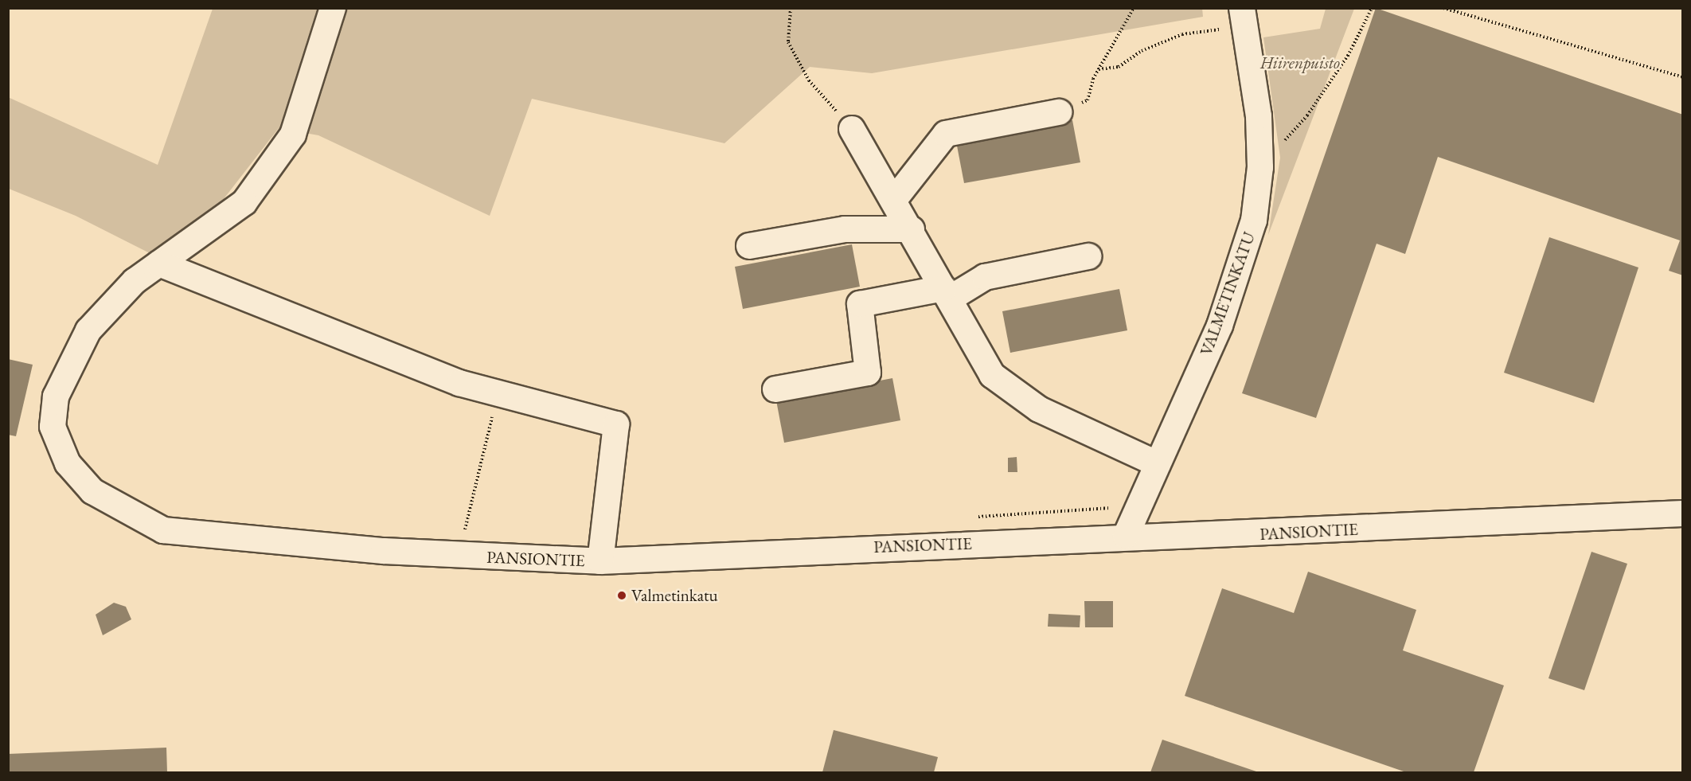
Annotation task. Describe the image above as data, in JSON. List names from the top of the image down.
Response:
{
  "streets": {
    "street": ["VALMETINKATU", "PANSIONTIE"]
  },
  "crossings": [
    ["VALMETINKATU", "PANSIONTIE"]
  ],
  "parks": ["Hiirenpuisto"],
  "places": ["Valmetinkatu"]
}
